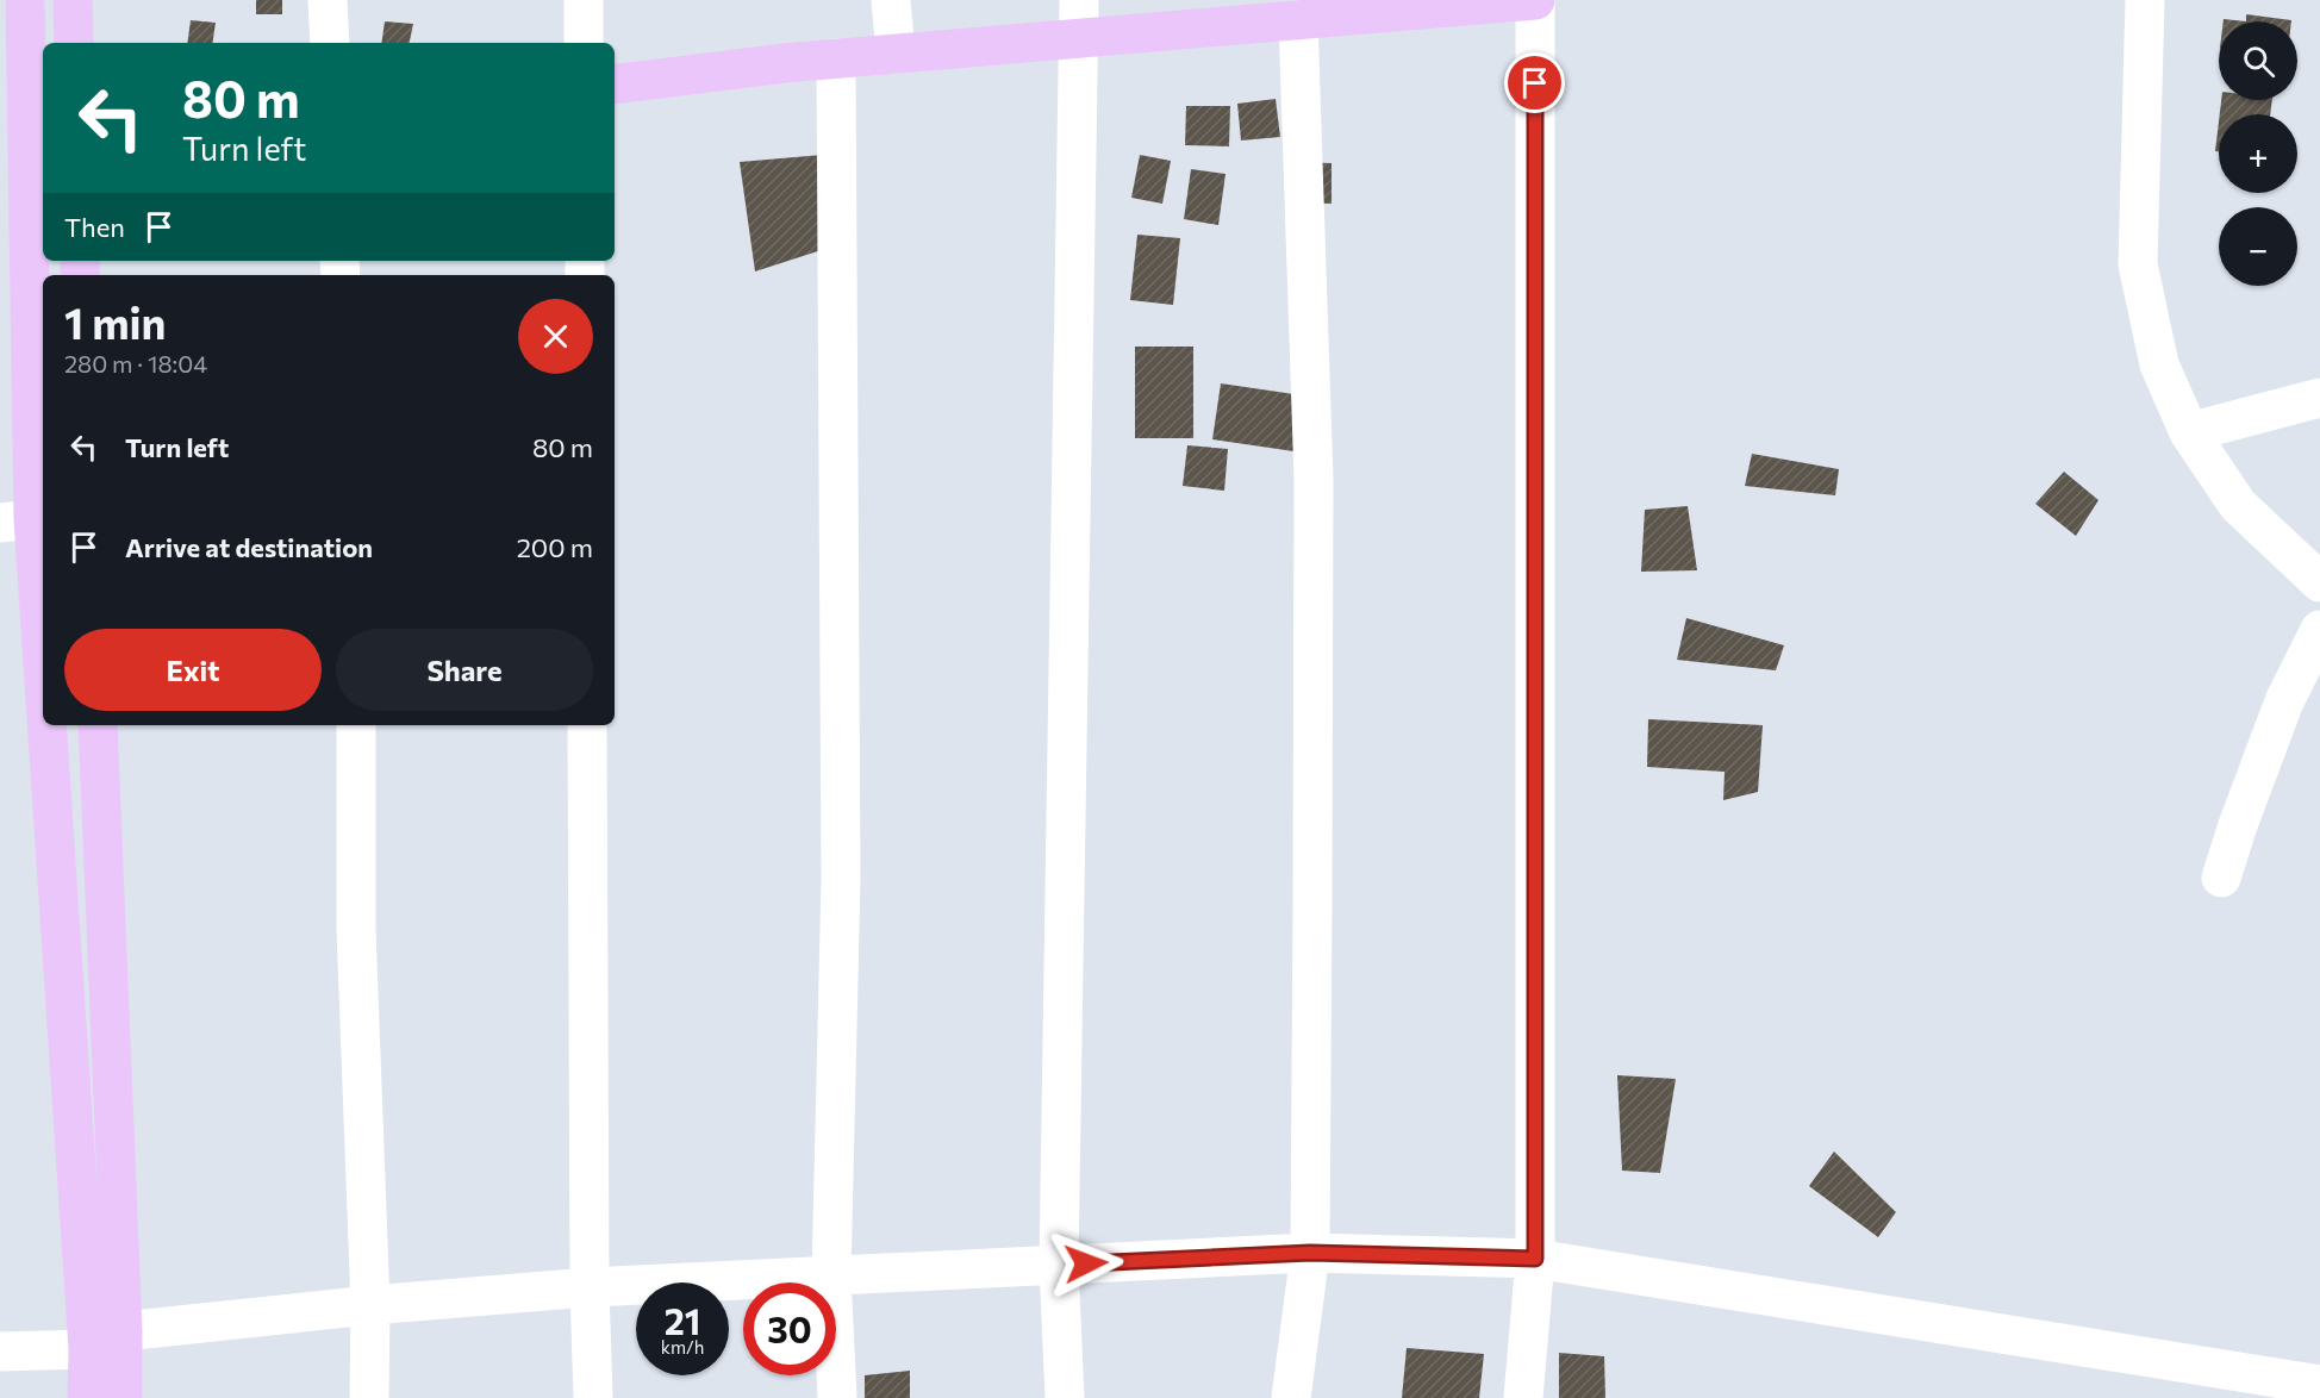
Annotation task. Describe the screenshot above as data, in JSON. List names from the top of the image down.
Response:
{
  "page": {
    "map_buttons": ["+", "−"],
    "turn": ["80 m", "Turn left"],
    "then": "Then",
    "heading": ["1 min", "280 m · 18:04"],
    "list": [
      {
        "name": "Turn left",
        "value": "80 m"
      },
      {
        "name": "Arrive at destination",
        "value": "200 m"
      }
    ],
    "buttons": ["Exit", "Share"],
    "speed": "21 km/h",
    "limit": "30"
  }
}
